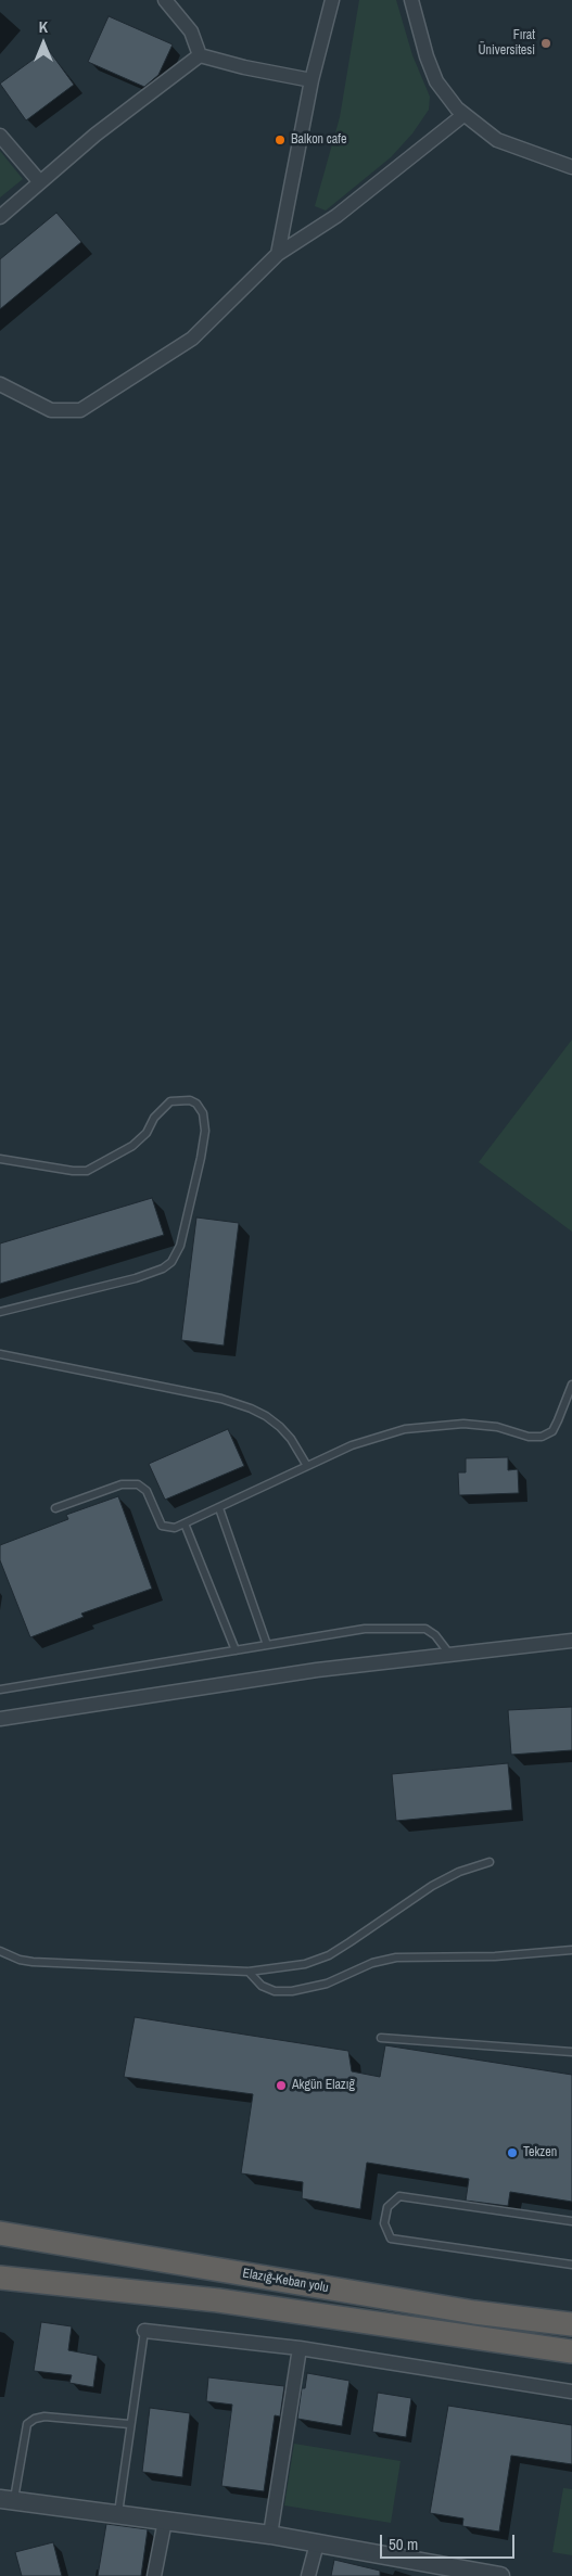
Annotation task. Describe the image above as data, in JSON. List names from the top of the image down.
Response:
{
  "streets": {
    "highway": ["Elazığ-Keban yolu"]
  },
  "places": [
    "Fırat Üniversitesi",
    "Balkon cafe",
    "Akgün Elazığ",
    "Tekzen"
  ],
  "scale_bar": "50 m",
  "north": "top"
}
